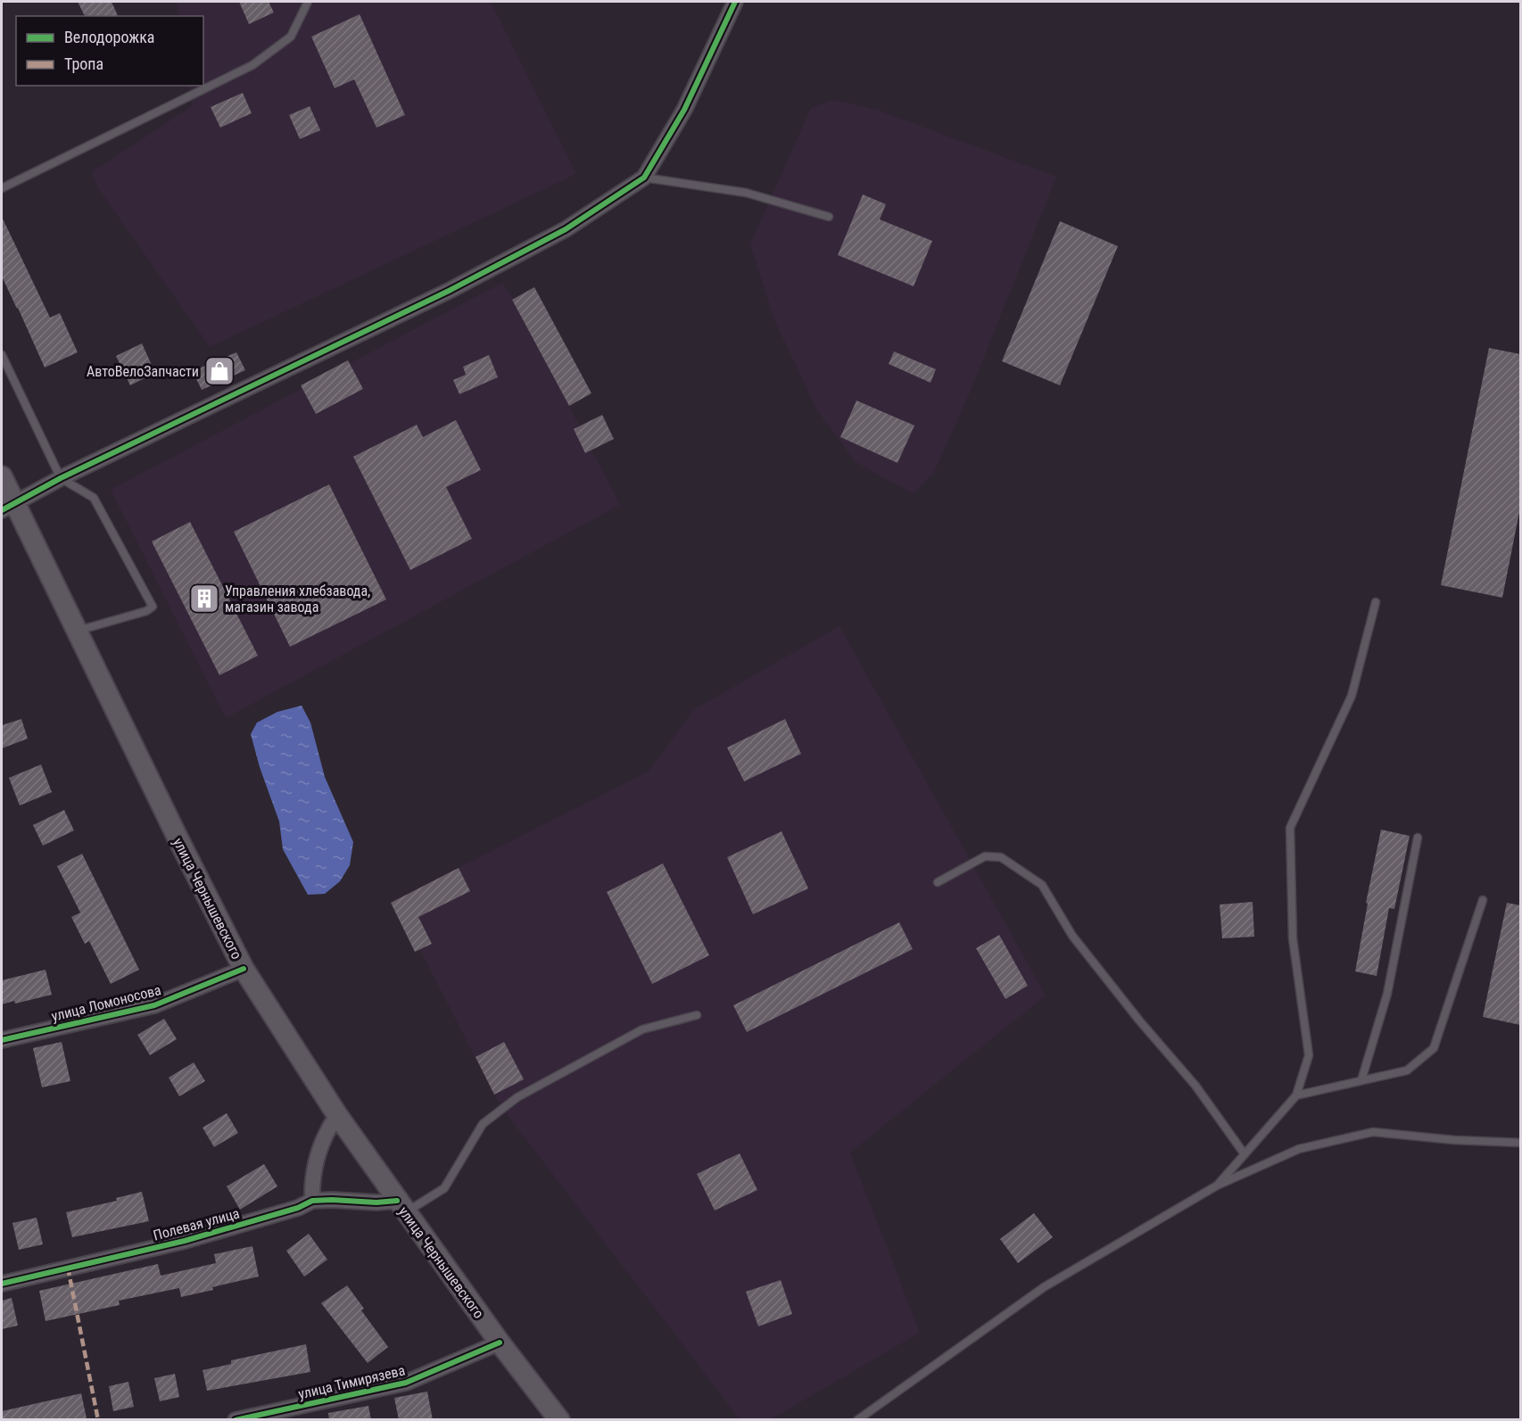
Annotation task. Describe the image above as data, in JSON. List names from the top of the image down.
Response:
{
  "streets": {
    "main road": ["улица Чернышевского"],
    "street": ["улица Ломоносова", "Полевая улица", "улица Тимирязева"]
  },
  "crossings": [
    ["улица Чернышевского", "улица Ломоносова"],
    ["улица Чернышевского", "Полевая улица"],
    ["улица Чернышевского", "улица Тимирязева"]
  ],
  "places": {
    "shop": ["АвтоВелоЗапчасти"],
    "building": ["Управления хлебзавода, магазин завода"]
  },
  "legend": ["Велодорожка", "Тропа"]
}
